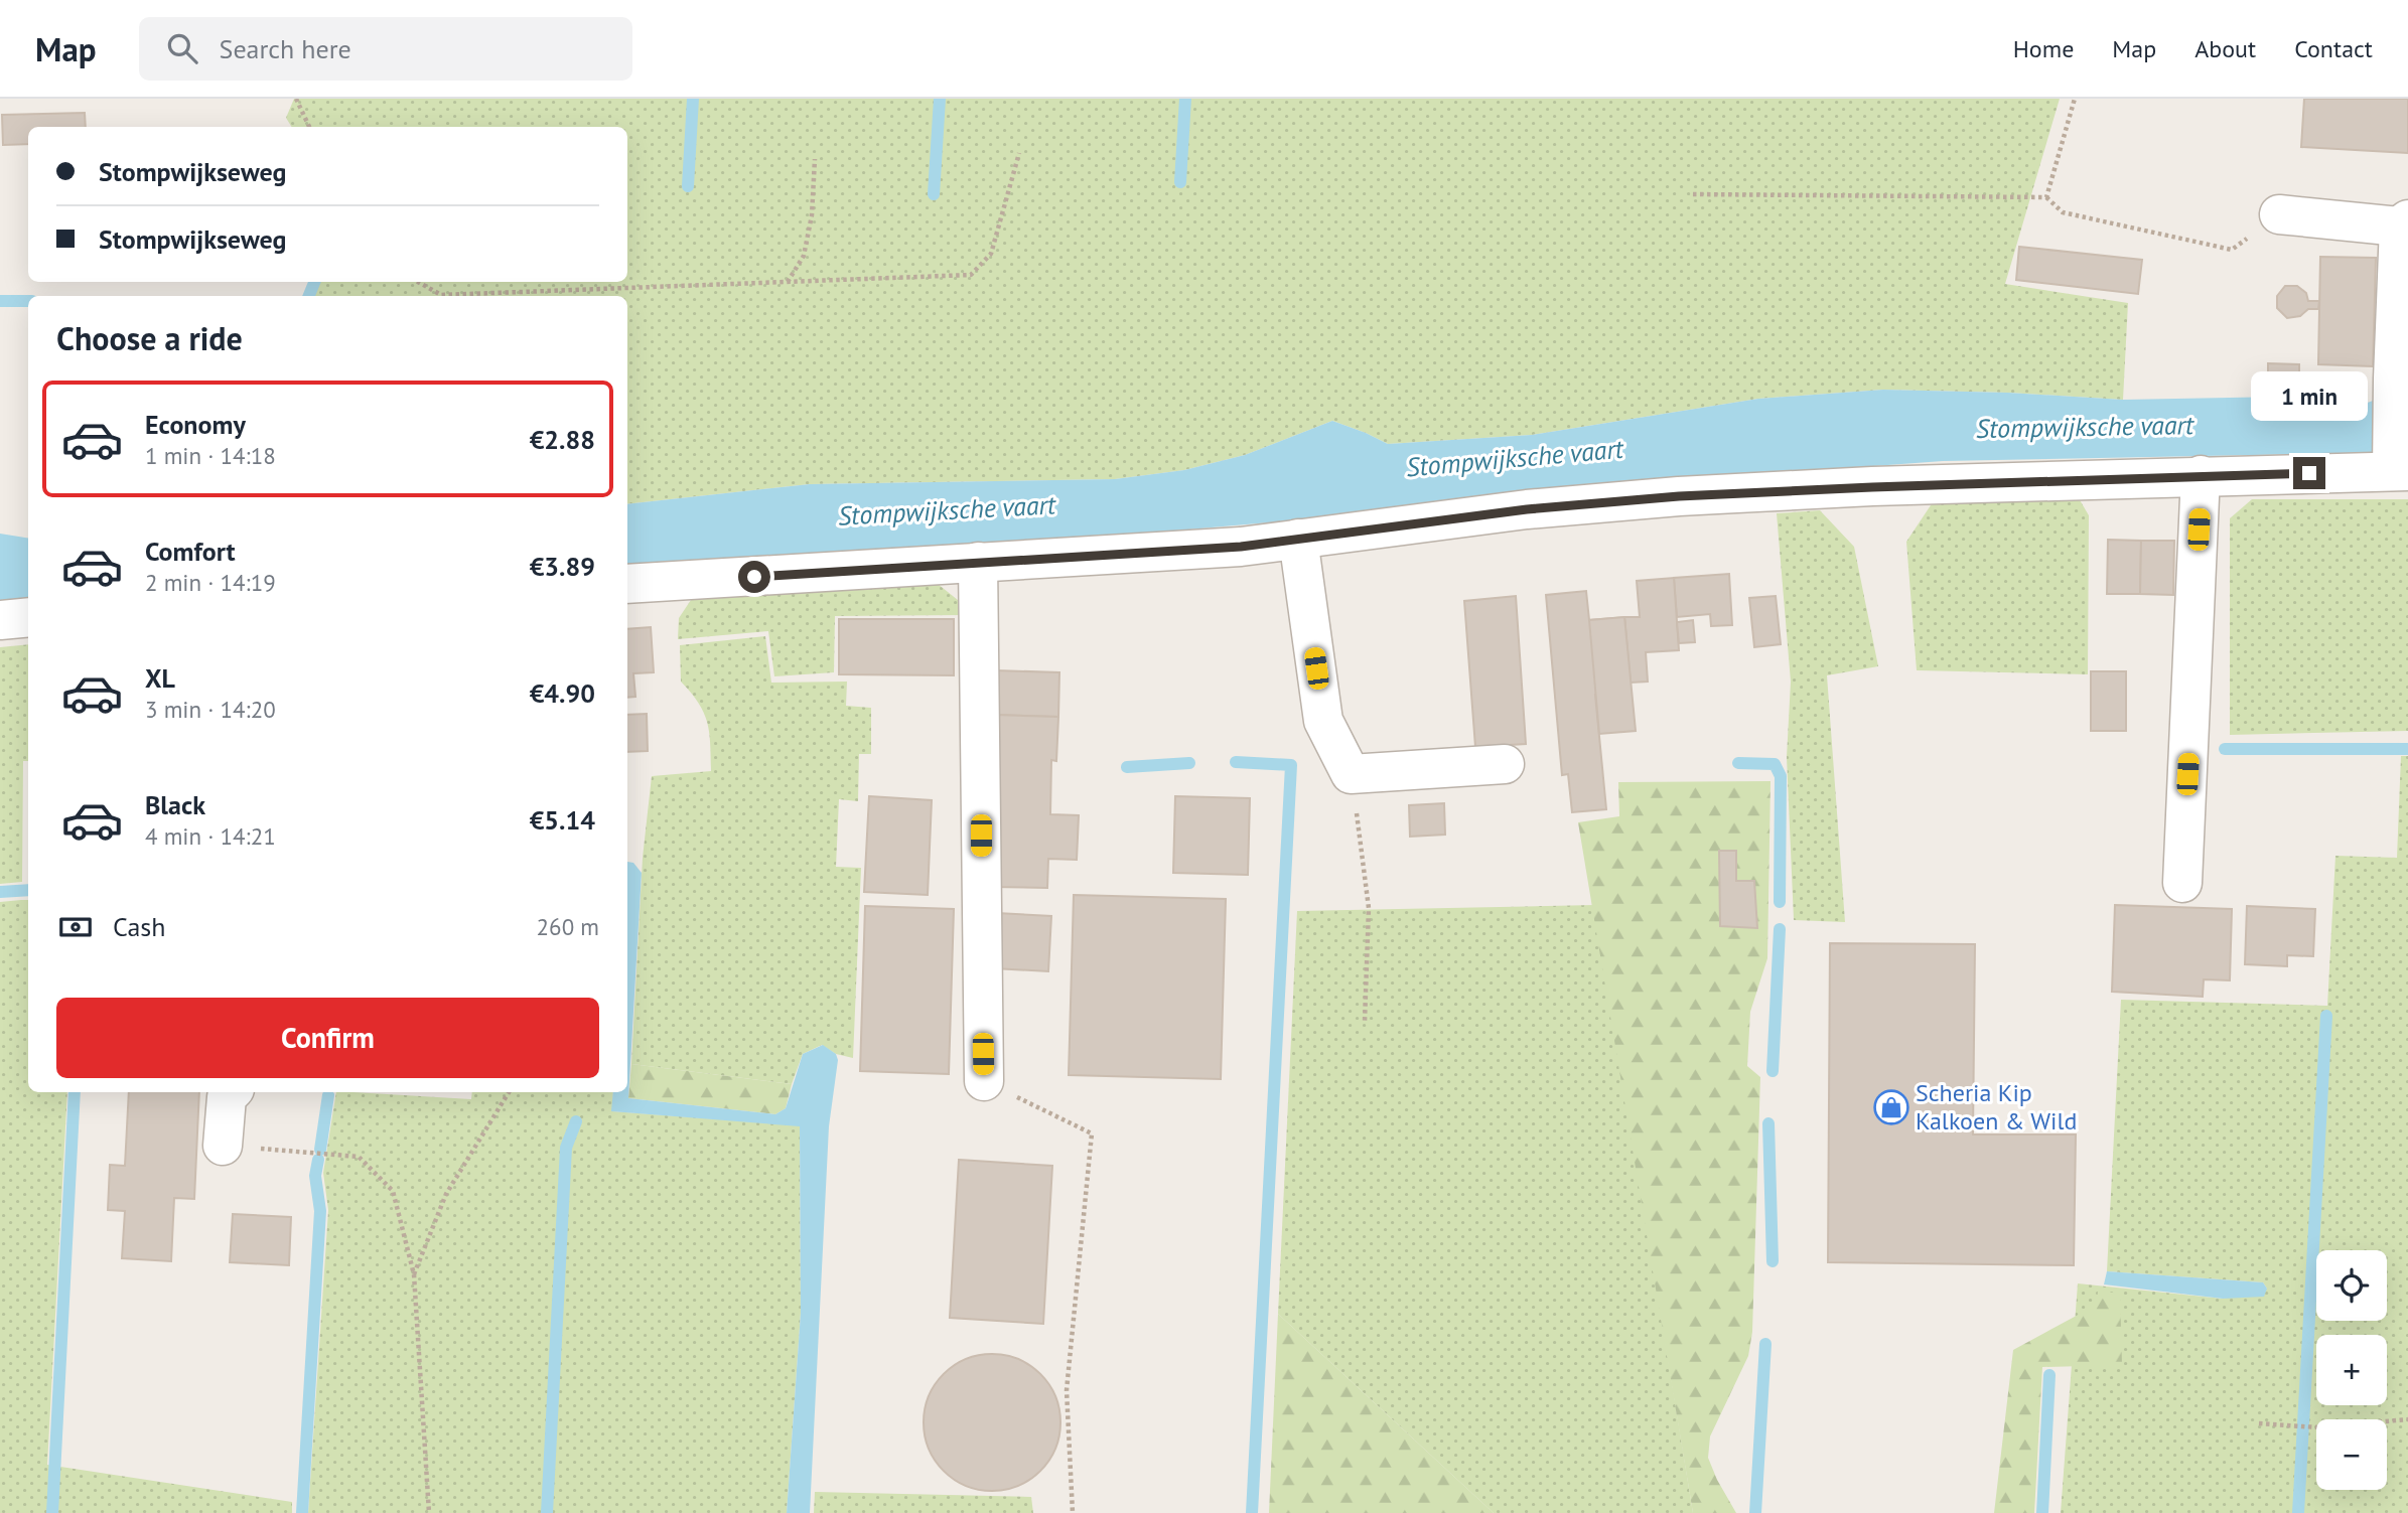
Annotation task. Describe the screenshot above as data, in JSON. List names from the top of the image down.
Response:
{
  "water": ["Stompwijksche vaart"],
  "places": {
    "shop": ["Scheria Kip Kalkoen & Wild"]
  },
  "page": {
    "header": "Map",
    "search": "Search here",
    "nav": [
      "Home",
      "Map",
      "About",
      "Contact"
    ],
    "banner": ["Stompwijkseweg", "Stompwijkseweg"],
    "heading": "Choose a ride",
    "bubble": "1 min",
    "list": [
      {
        "name": "Economy",
        "note": "1 min · 14:18",
        "value": "€2.88"
      },
      {
        "name": "Comfort",
        "note": "2 min · 14:19",
        "value": "€3.89"
      },
      {
        "name": "XL",
        "note": "3 min · 14:20",
        "value": "€4.90"
      },
      {
        "name": "Black",
        "note": "4 min · 14:21",
        "value": "€5.14"
      }
    ],
    "pay": ["Cash", "260 m"],
    "buttons": "Confirm",
    "map_buttons": ["+", "−"]
  }
}
